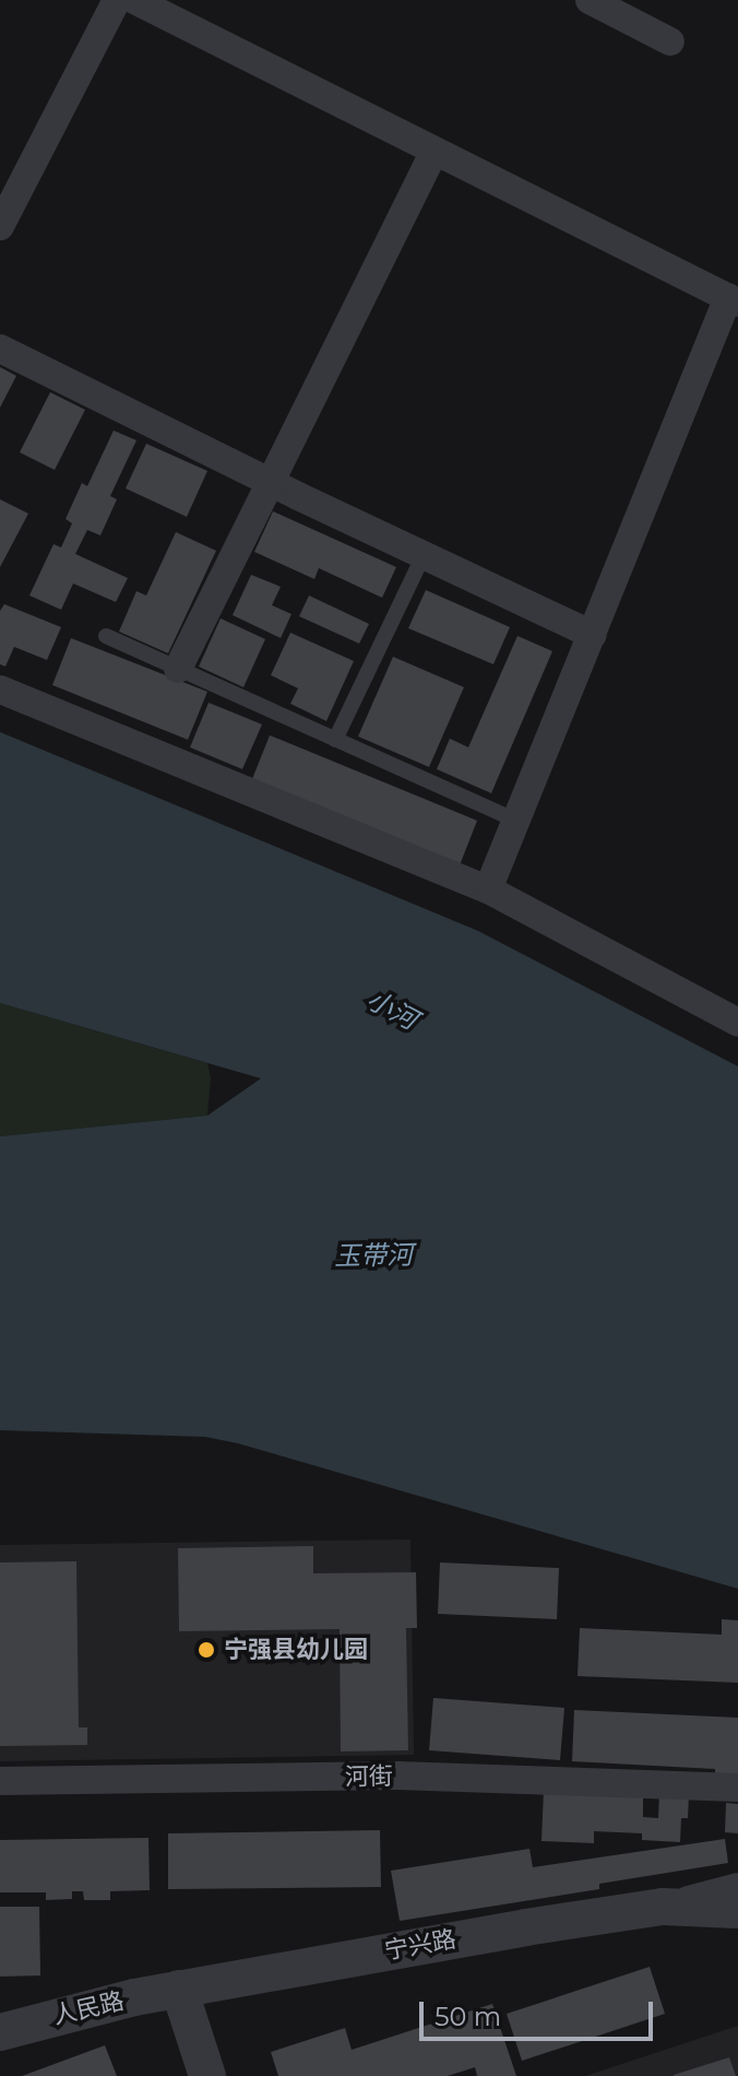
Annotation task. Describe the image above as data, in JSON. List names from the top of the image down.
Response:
{
  "streets": {
    "street": ["河街", "宁兴路", "人民路"]
  },
  "crossings": [
    ["宁兴路", "人民路"]
  ],
  "water": ["小河", "玉带河"],
  "places": ["宁强县幼儿园"],
  "scale_bar": "50 m"
}
